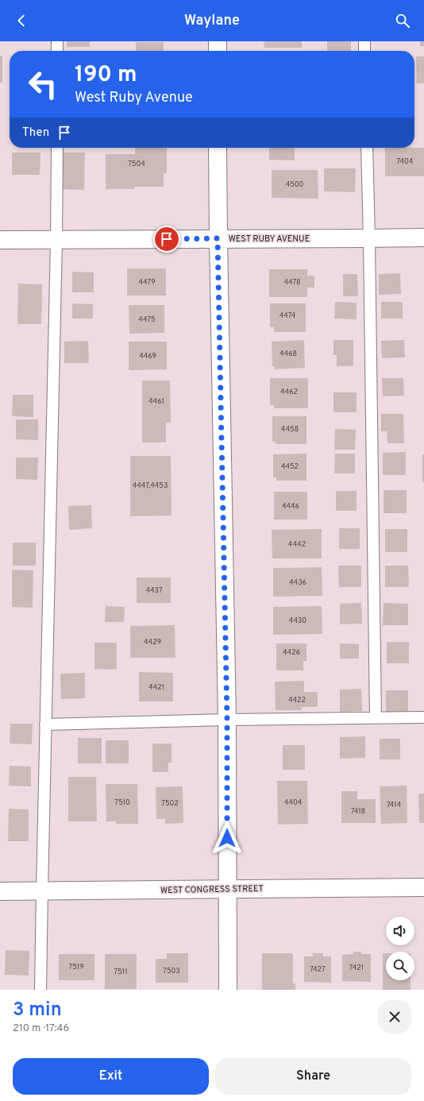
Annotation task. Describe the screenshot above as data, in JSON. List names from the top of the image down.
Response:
{
  "streets": {
    "street": ["WEST RUBY AVENUE", "WEST CONGRESS STREET"]
  },
  "house_numbers": [
    "7404",
    "7504",
    "4500",
    "4479",
    "4478",
    "4474",
    "4475",
    "4468",
    "4469",
    "4462",
    "4461",
    "4458",
    "4452",
    "4447,4453",
    "4446",
    "4442",
    "4436",
    "4437",
    "4430",
    "4429",
    "4426",
    "4421",
    "4422",
    "7510",
    "4404",
    "7502",
    "7414",
    "7418",
    "7519",
    "7421",
    "7427",
    "7503",
    "7511"
  ],
  "page": {
    "header": "Waylane",
    "turn": ["190 m", "West Ruby Avenue"],
    "then": "Then",
    "heading": ["3 min", "210 m · 17:46"],
    "buttons": ["Exit", "Share"]
  }
}
